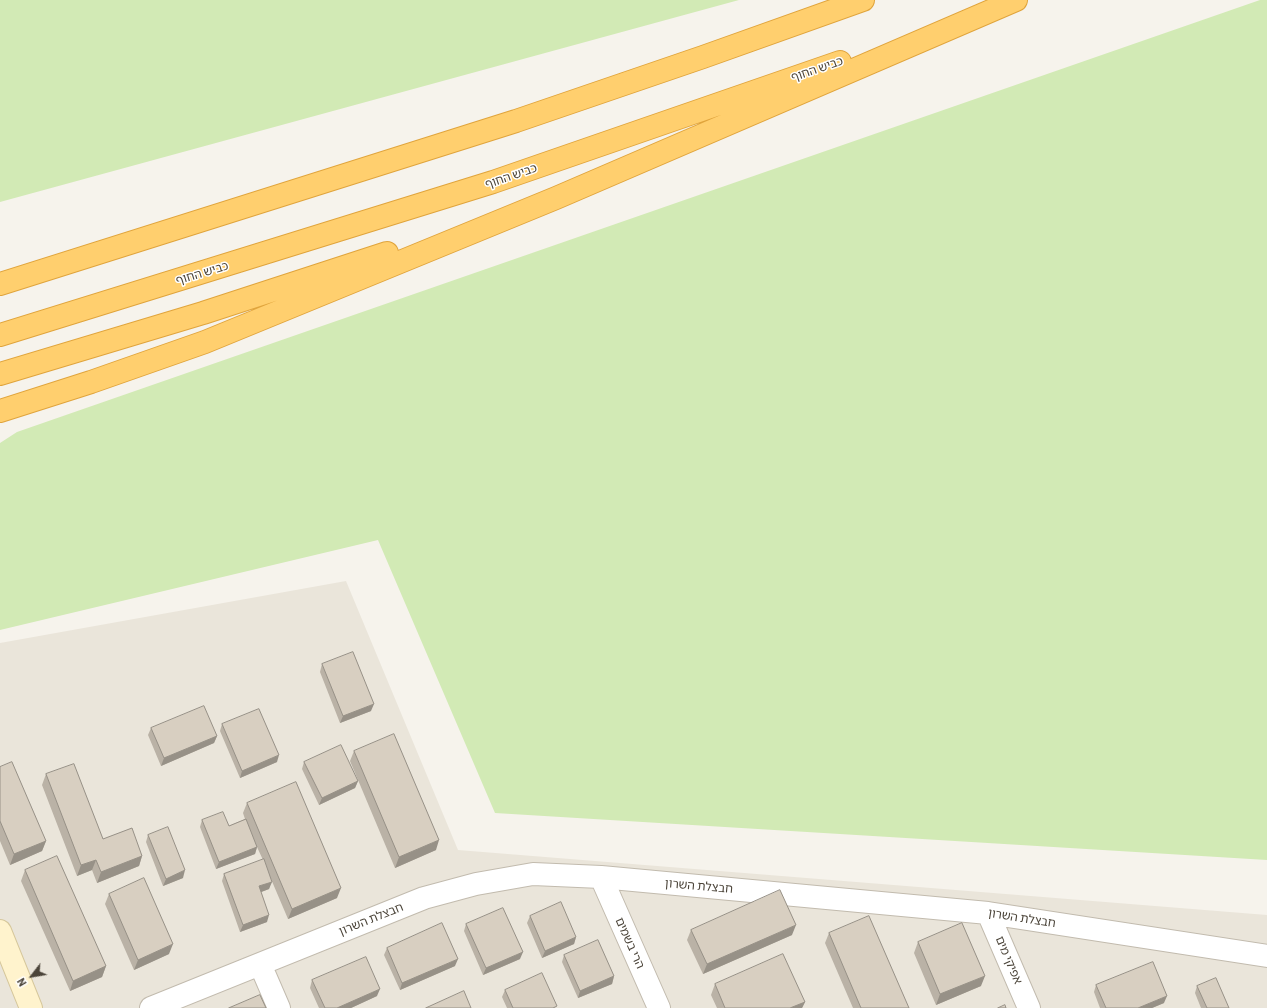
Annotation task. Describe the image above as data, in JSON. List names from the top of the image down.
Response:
{
  "streets": {
    "highway": ["כביש החוף"],
    "street": ["חבצלת השרון", "הרי בשמים", "אפיקי מים"]
  },
  "crossings": [
    ["חבצלת השרון", "הרי בשמים"],
    ["חבצלת השרון", "אפיקי מים"]
  ],
  "north": "bottom left"
}
